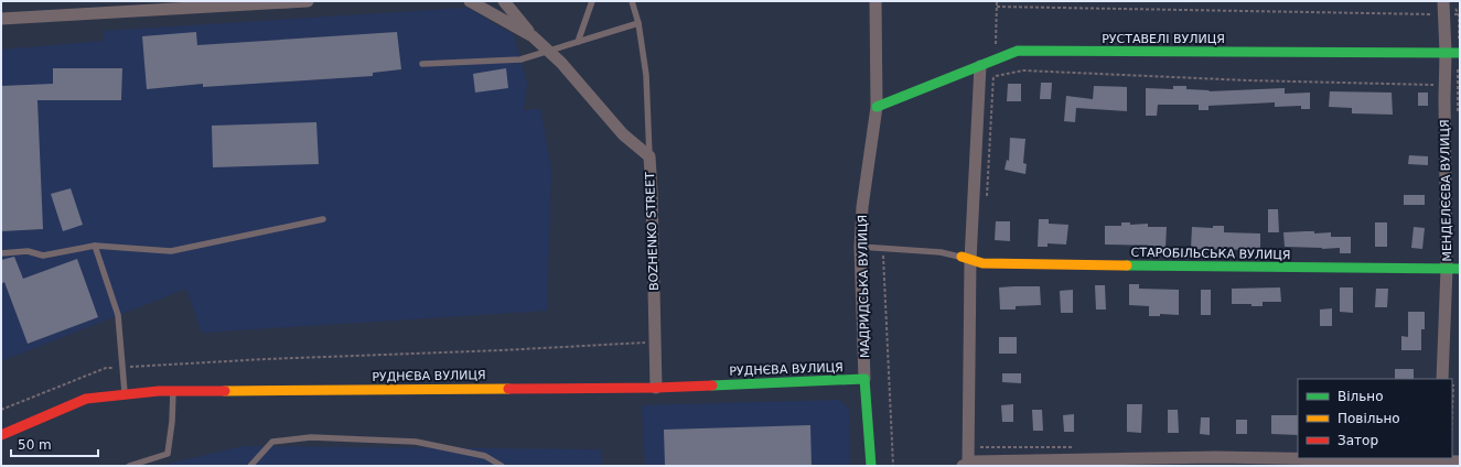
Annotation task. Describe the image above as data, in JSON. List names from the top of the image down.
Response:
{
  "streets": {
    "street": [
      "РУСТАВЕЛІ ВУЛИЦЯ",
      "МЕНДЕЛЄЄВА ВУЛИЦЯ",
      "BOZHENKO STREET",
      "СТАРОБІЛЬСЬКА ВУЛИЦЯ",
      "МАДРИДСЬКА ВУЛИЦЯ",
      "РУДНЄВА ВУЛИЦЯ"
    ]
  },
  "crossings": [
    ["РУСТАВЕЛІ ВУЛИЦЯ", "МЕНДЕЛЄЄВА ВУЛИЦЯ"],
    ["РУСТАВЕЛІ ВУЛИЦЯ", "МАДРИДСЬКА ВУЛИЦЯ"],
    ["МЕНДЕЛЄЄВА ВУЛИЦЯ", "СТАРОБІЛЬСЬКА ВУЛИЦЯ"],
    ["BOZHENKO STREET", "РУДНЄВА ВУЛИЦЯ"],
    ["МАДРИДСЬКА ВУЛИЦЯ", "РУДНЄВА ВУЛИЦЯ"]
  ],
  "legend": ["Вільно", "Повільно", "Затор"],
  "scale_bar": "50 m"
}
